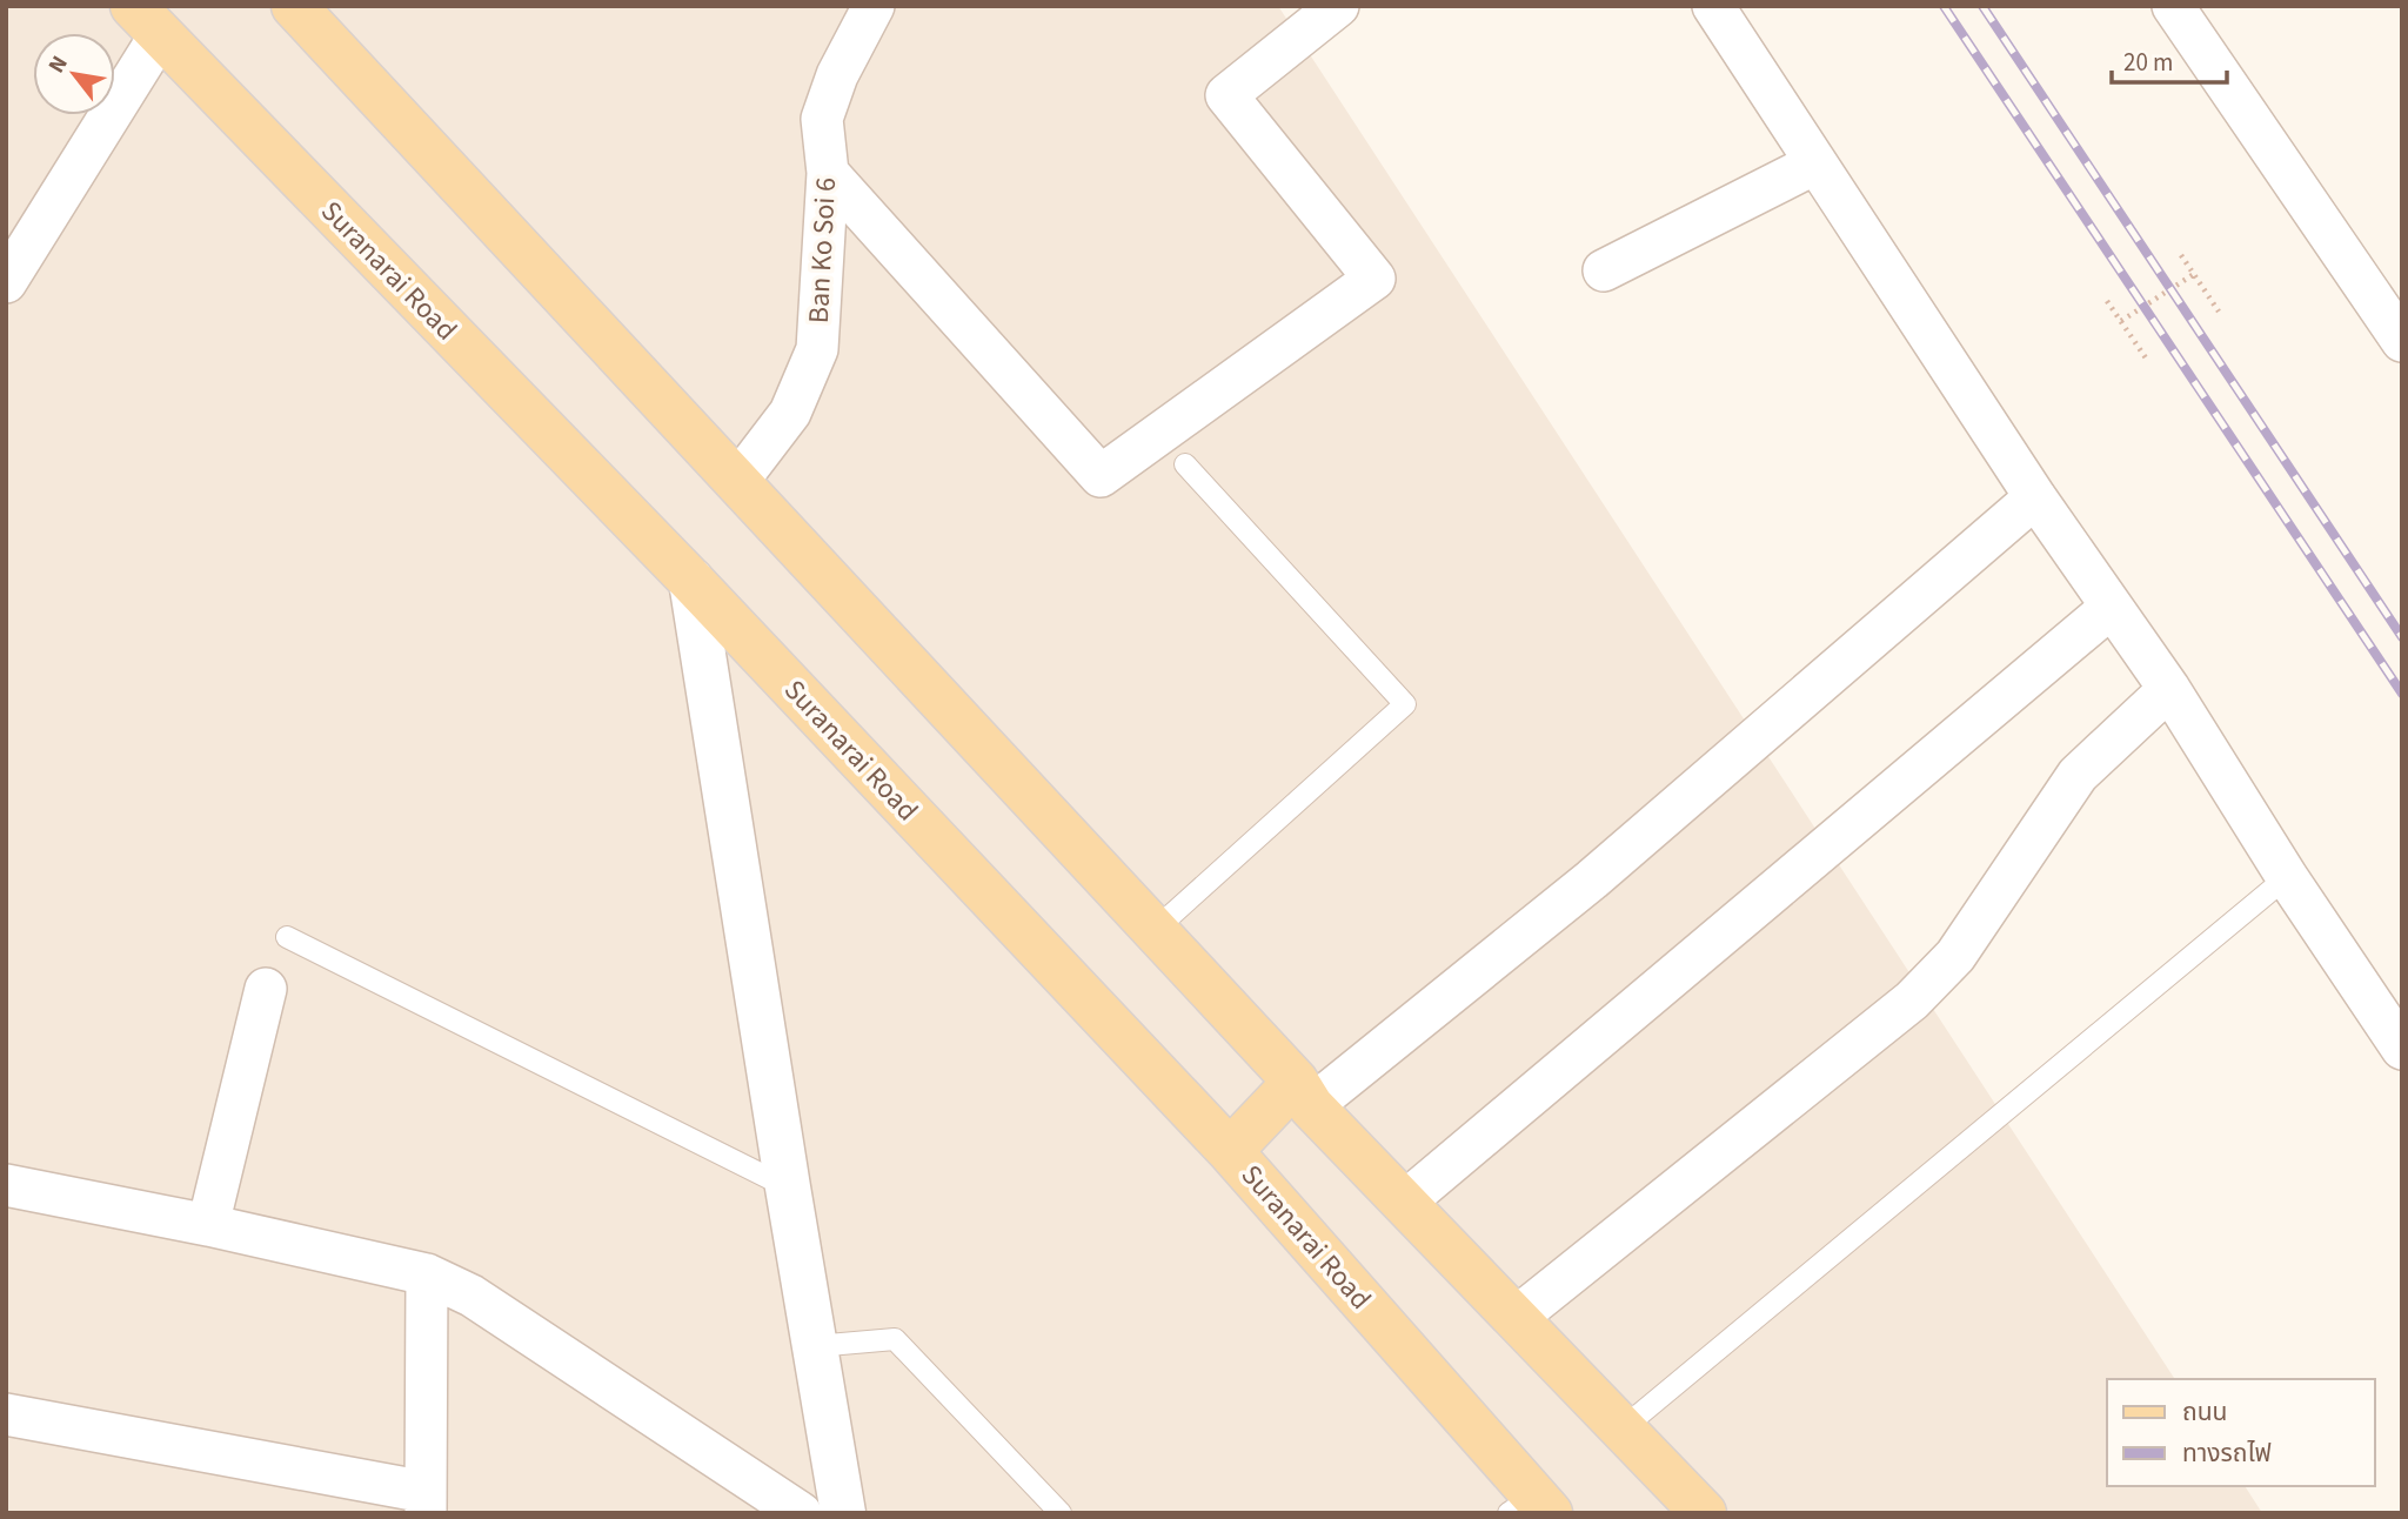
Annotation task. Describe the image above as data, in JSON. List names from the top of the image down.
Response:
{
  "streets": {
    "main road": ["Suranarai Road"],
    "street": ["Ban Ko Soi 6"]
  },
  "legend": ["ถนน", "ทางรถไฟ"],
  "scale_bar": "20 m",
  "north": "top left"
}
